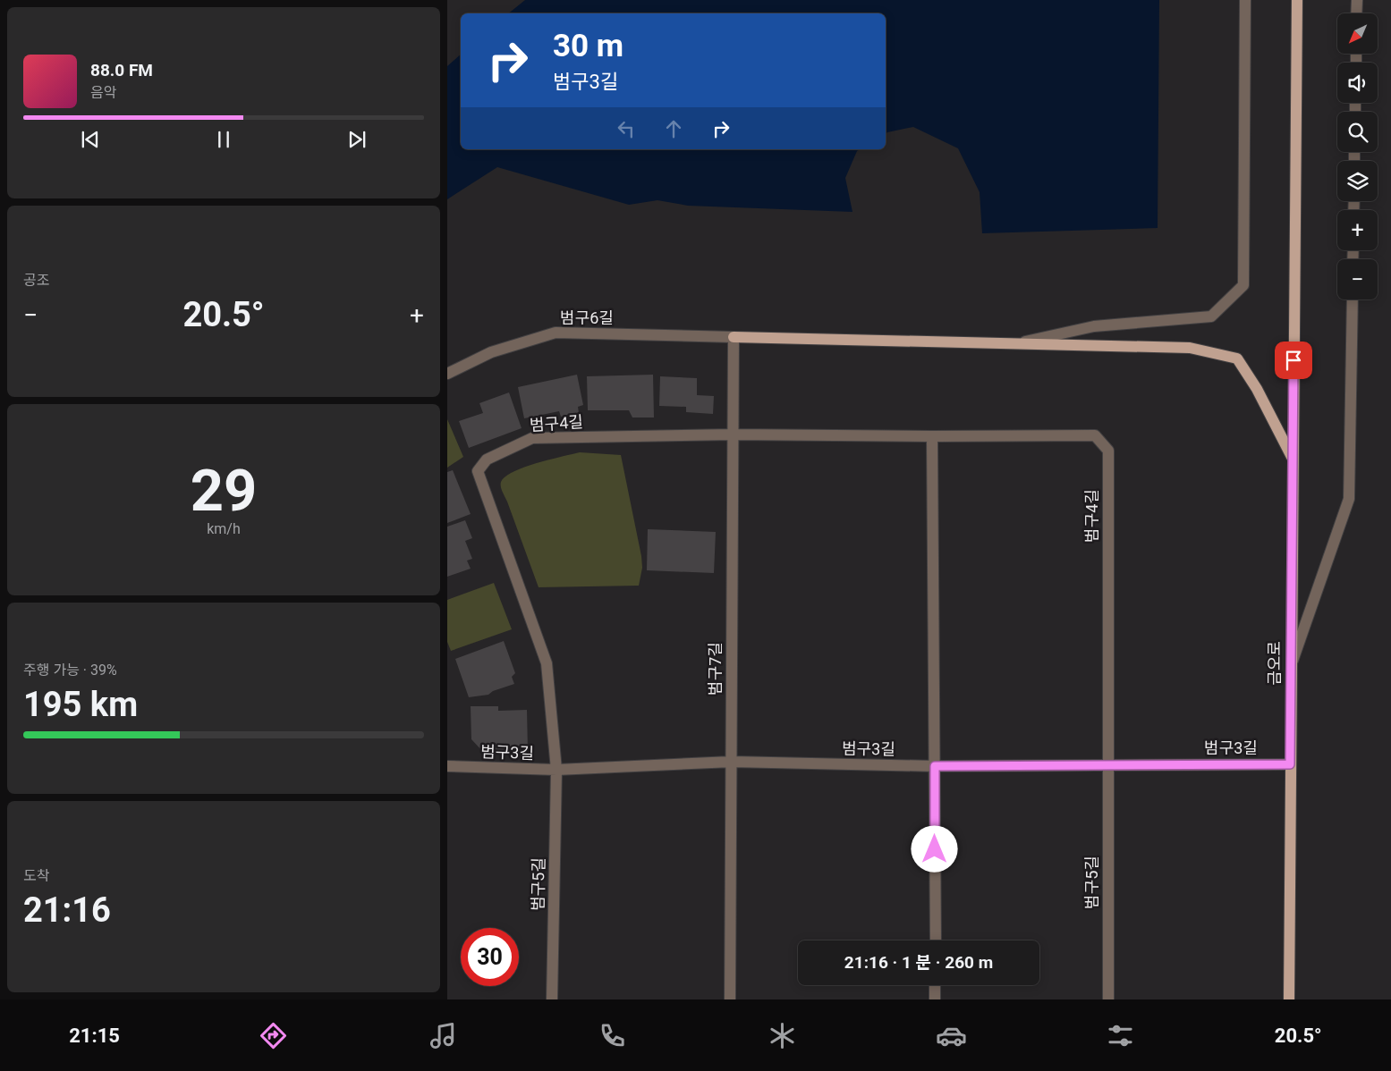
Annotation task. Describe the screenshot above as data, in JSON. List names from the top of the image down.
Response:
{
  "streets": {
    "main road": ["금오로"],
    "street": [
      "범구6길",
      "범구4길",
      "범구7길",
      "범구3길",
      "범구5길"
    ]
  },
  "crossings": [
    ["범구6길", "범구7길"],
    ["범구4길", "범구7길"],
    ["범구4길", "범구3길"],
    ["범구4길", "범구5길"],
    ["금오로", "범구3길"],
    ["범구7길", "범구3길"],
    ["범구3길", "범구5길"]
  ],
  "north": "bottom left",
  "page": {
    "map_buttons": ["+", "−"],
    "turn": ["30 m", "범구3길"],
    "song": ["88.0 FM", "음악"],
    "tile": [
      "공조",
      ["29", "km/h"],
      ["주행 가능 · 39%", "195 km"],
      ["도착", "21:16"]
    ],
    "heat": ["−", "20.5°", "+"],
    "limit": "30",
    "trip": "21:16 · 1 분 · 260 m",
    "tabs": ["21:15", "20.5°"]
  }
}
